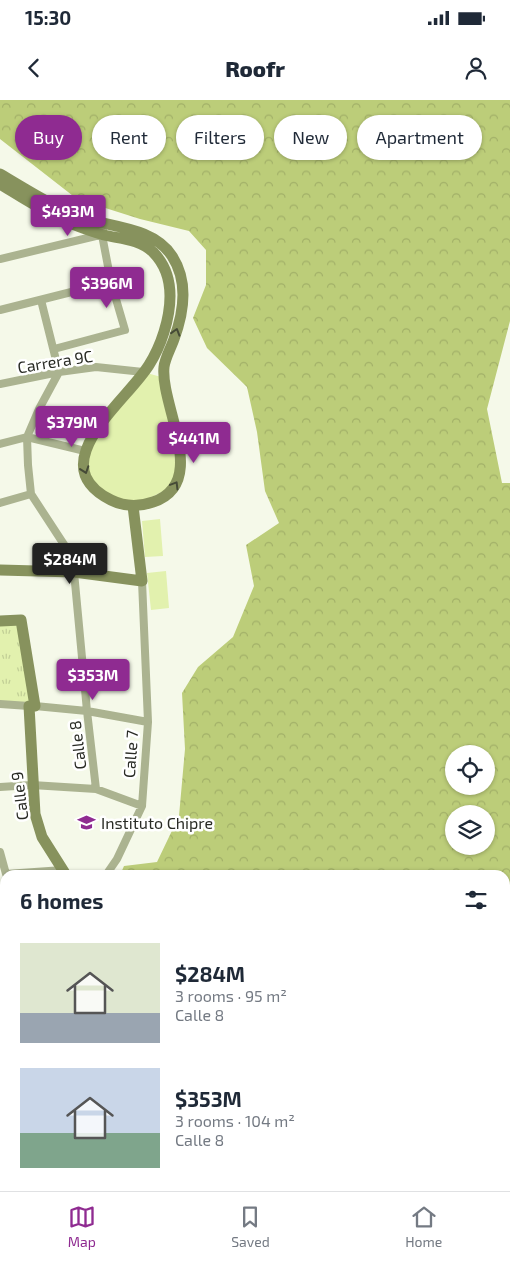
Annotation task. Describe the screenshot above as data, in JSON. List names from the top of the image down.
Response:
{
  "streets": {
    "main road": ["Calle 7", "Calle 9"],
    "street": ["Carrera 9C", "Calle 8"]
  },
  "crossings": [
    ["Carrera 9C", "Calle 8"]
  ],
  "places": {
    "school or university": ["Instituto Chipre"]
  },
  "page": {
    "status": "15:30",
    "header": "Roofr",
    "chip": [
      "Buy",
      "Rent",
      "Filters",
      "New",
      "Apartment"
    ],
    "price": [
      "$493M",
      "$396M",
      "$379M",
      "$441M",
      "$284M",
      "$353M"
    ],
    "heading": "6 homes",
    "list": [
      {
        "name": "$284M",
        "note": "3 rooms · 95 m² · Calle 8"
      },
      {
        "name": "$353M",
        "note": "3 rooms · 104 m² · Calle 8"
      }
    ],
    "tabs": ["Map", "Saved", "Home"]
  }
}
